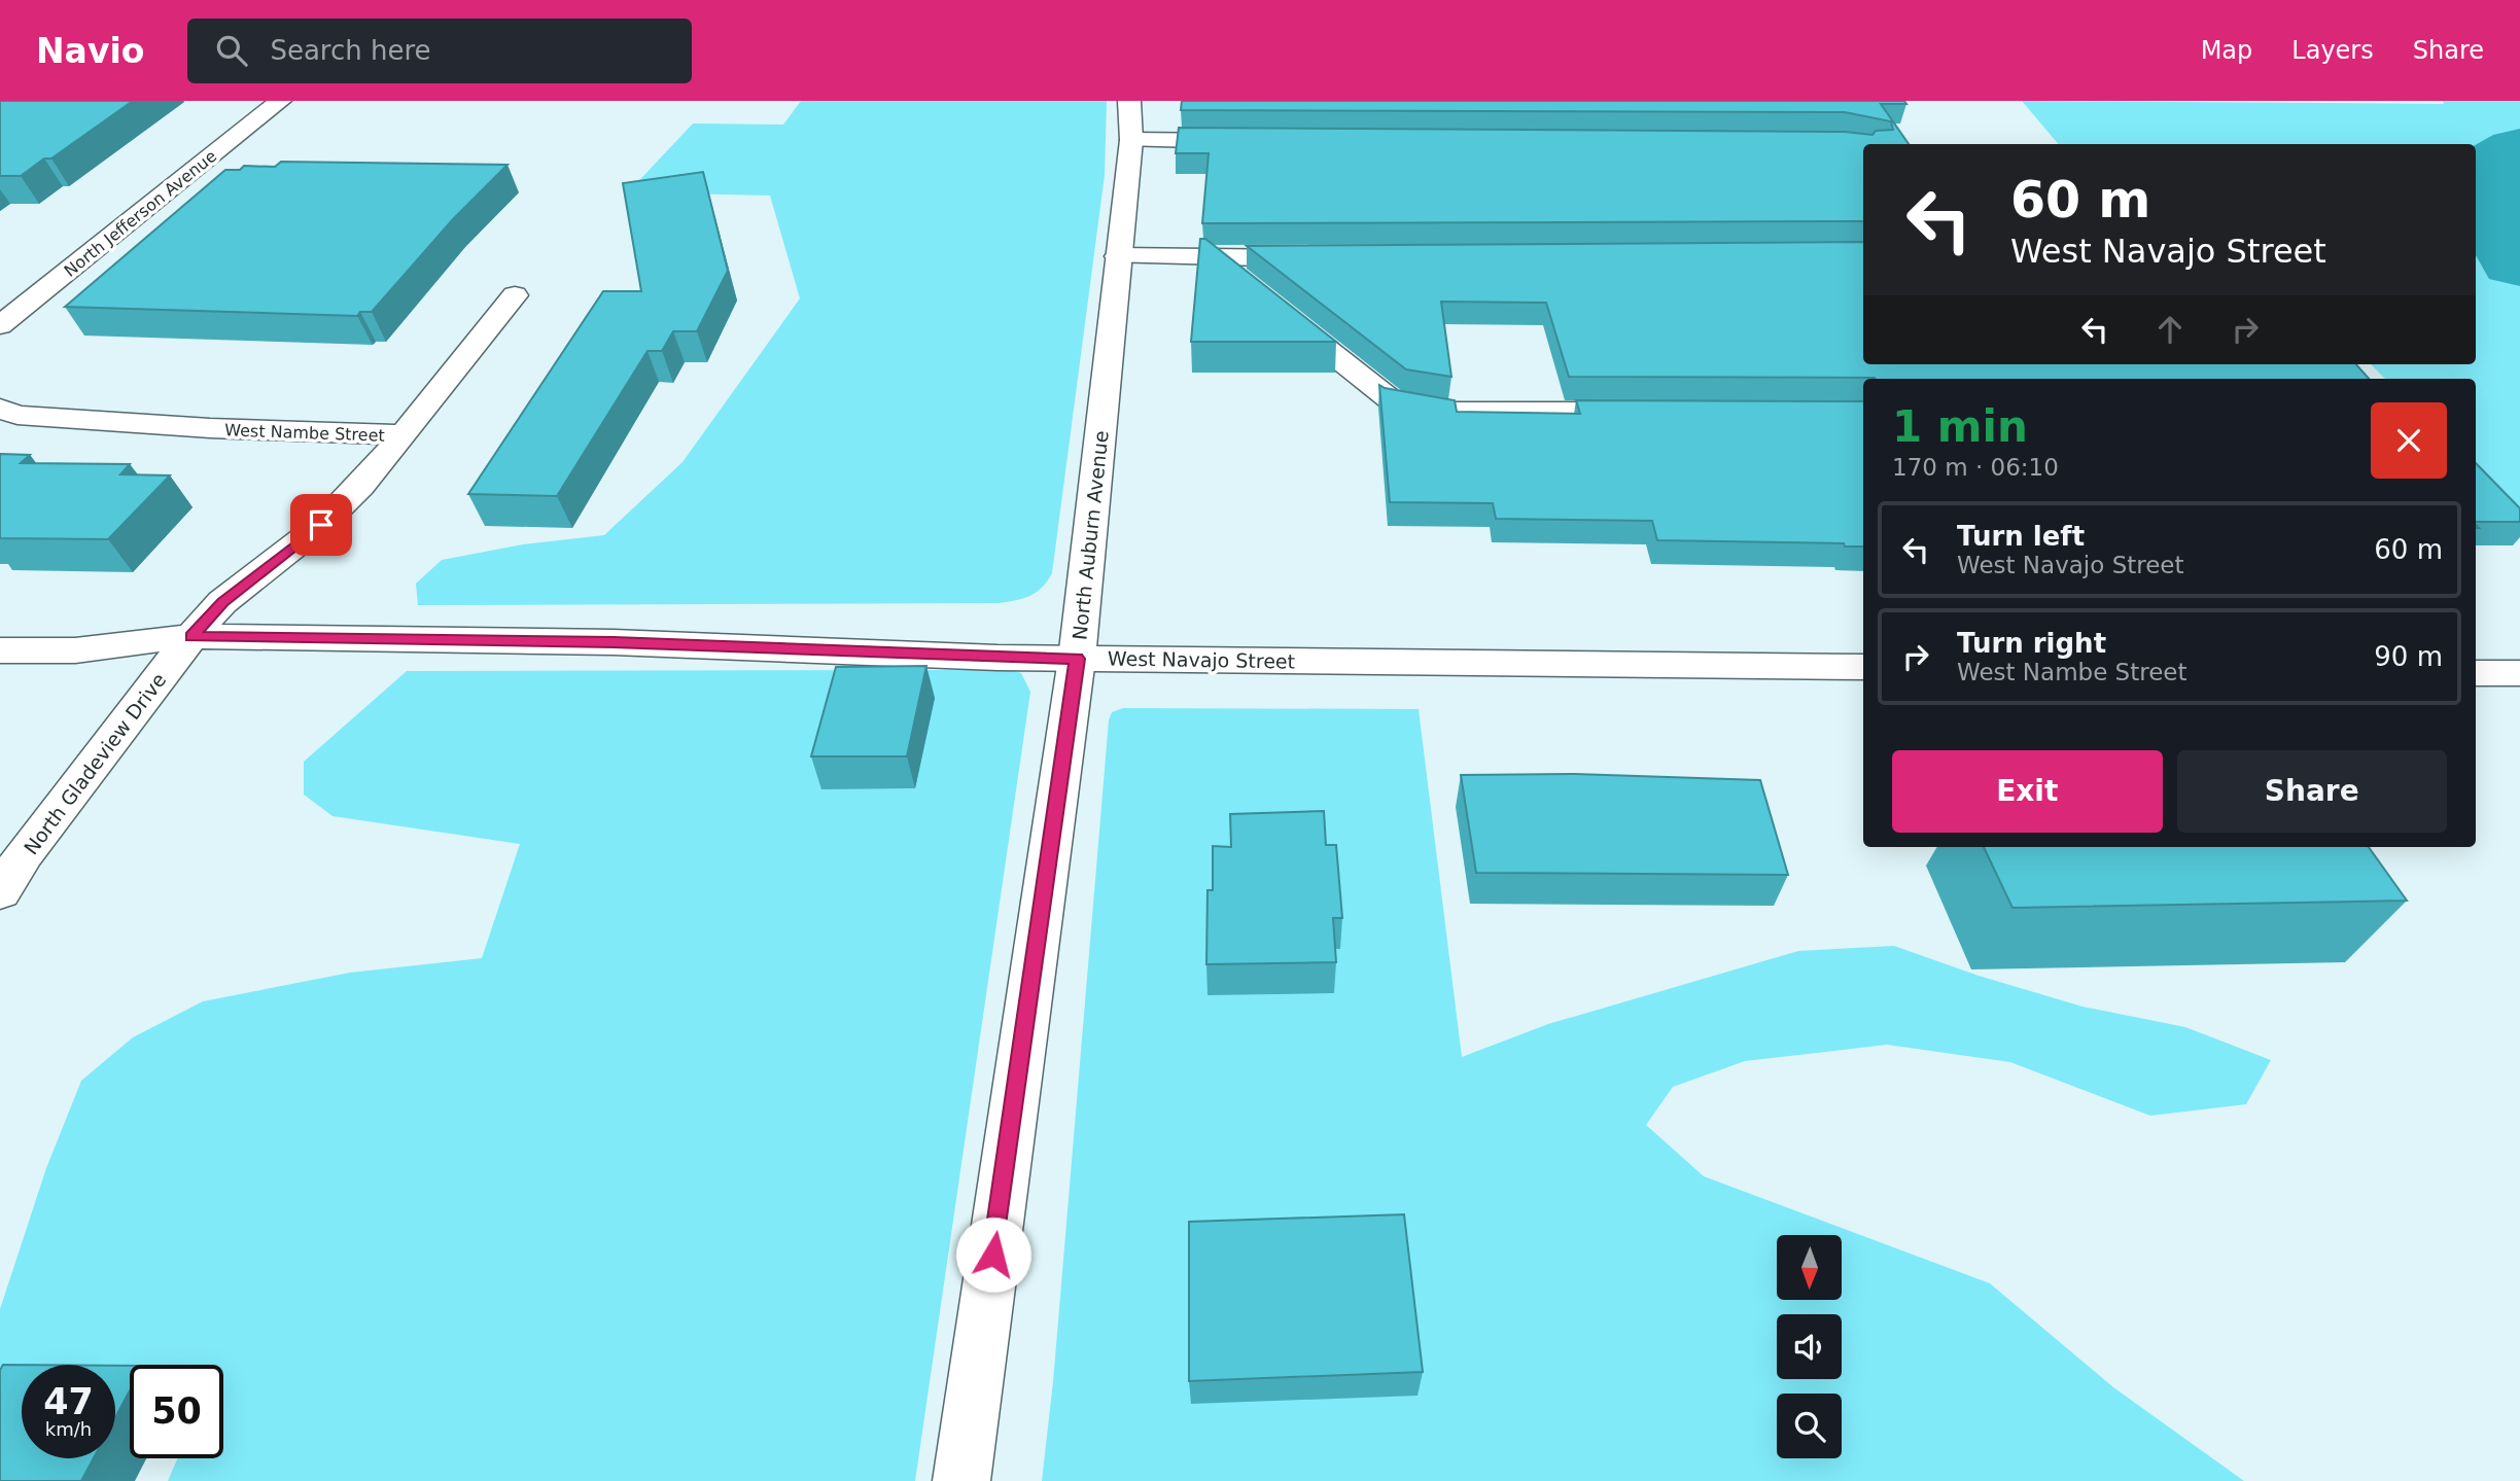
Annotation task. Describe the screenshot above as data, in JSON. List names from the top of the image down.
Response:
{
  "streets": {
    "street": [
      "North Jefferson Avenue",
      "West Nambe Street",
      "North Auburn Avenue",
      "West Navajo Street",
      "North Gladeview Drive"
    ]
  },
  "crossings": [
    ["West Nambe Street", "West Navajo Street"],
    ["West Nambe Street", "North Gladeview Drive"],
    ["North Auburn Avenue", "West Navajo Street"],
    ["West Navajo Street", "North Gladeview Drive"]
  ],
  "north": "bottom",
  "page": {
    "header": "Navio",
    "search": "Search here",
    "nav": ["Map", "Layers", "Share"],
    "turn": ["60 m", "West Navajo Street"],
    "heading": ["1 min", "170 m · 06:10"],
    "list": [
      {
        "name": "Turn left",
        "note": "West Navajo Street",
        "value": "60 m"
      },
      {
        "name": "Turn right",
        "note": "West Nambe Street",
        "value": "90 m"
      }
    ],
    "buttons": ["Exit", "Share"],
    "speed": "47 km/h",
    "limit": "50"
  }
}
